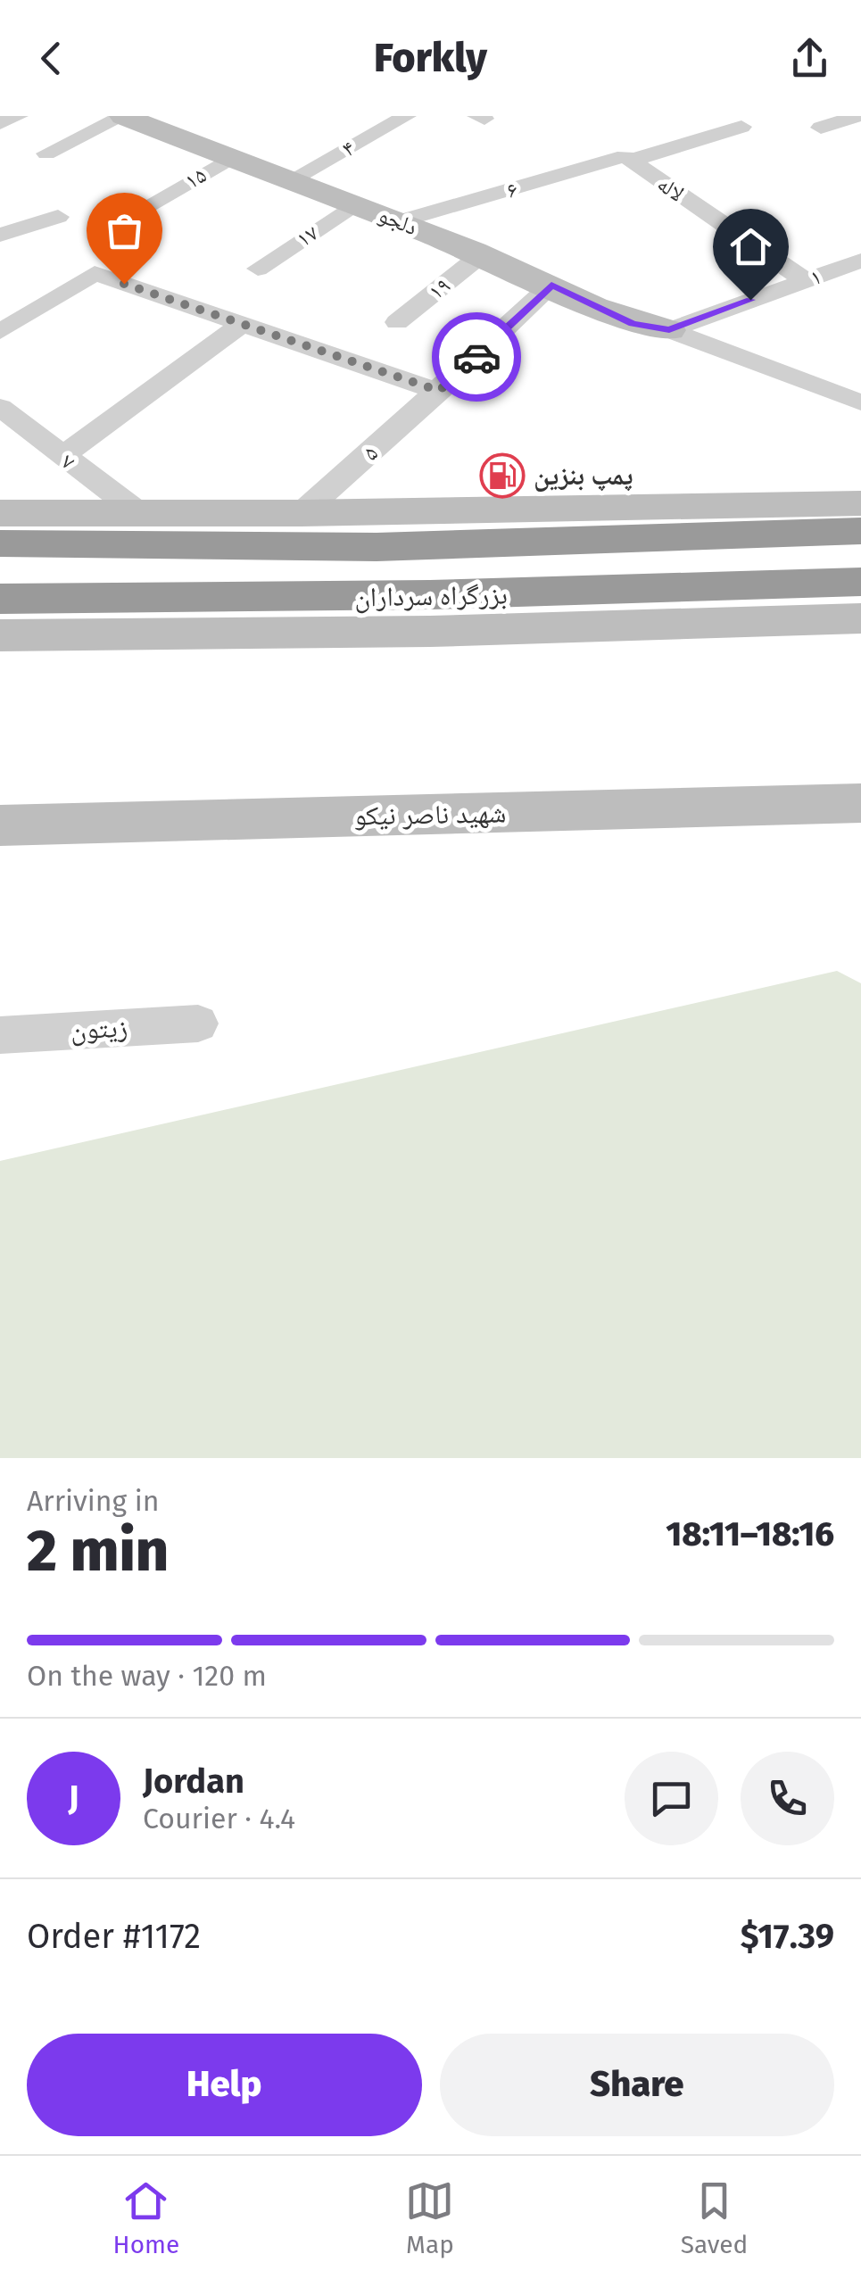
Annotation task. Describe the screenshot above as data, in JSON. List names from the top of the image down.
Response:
{
  "streets": {
    "highway": ["بزرگراه سرداران"],
    "street": [
      "۴",
      "۱۵",
      "لاله",
      "۶",
      "دلجو",
      "۱۷",
      "۱",
      "۱۹",
      "۵",
      "۷",
      "شهید ناصر نیکو",
      "زیتون"
    ]
  },
  "crossings": [
    ["۴", "دلجو"],
    ["۱۵", "دلجو"],
    ["لاله", "۶"],
    ["لاله", "۱"],
    ["۶", "دلجو"],
    ["دلجو", "۱۷"],
    ["دلجو", "۱"],
    ["دلجو", "۱۹"],
    ["دلجو", "۵"]
  ],
  "places": {
    "fuel station": ["پمپ بنزین"]
  },
  "page": {
    "header": "Forkly",
    "heading": ["2 min", "Arriving in", "18:11–18:16"],
    "panel": [
      "Jordan",
      "Courier · 4.4",
      "Order #1172",
      "$17.39"
    ],
    "bar": "On the way · 120 m",
    "round": "J",
    "buttons": ["Help", "Share"],
    "tabs": ["Home", "Map", "Saved"]
  }
}
